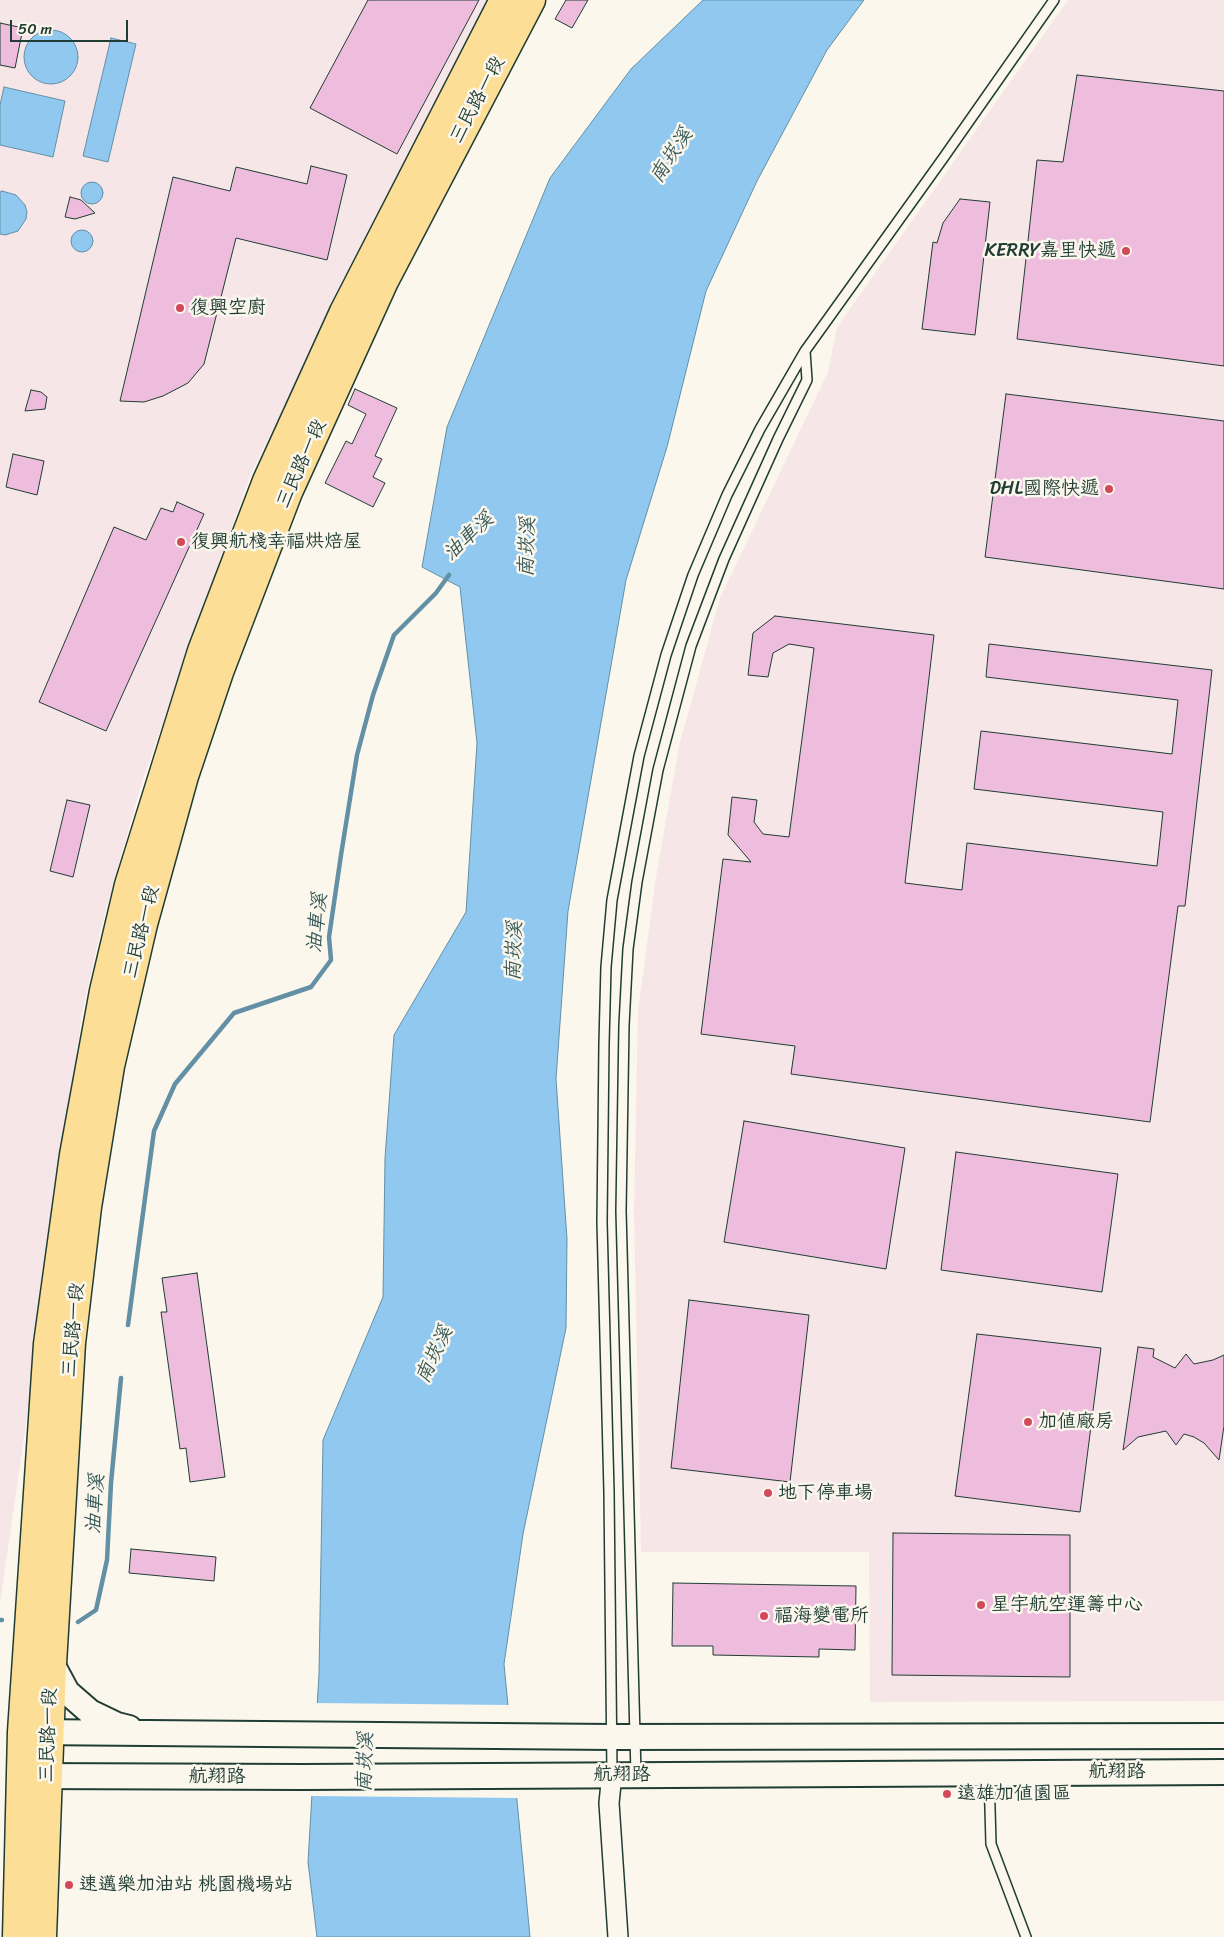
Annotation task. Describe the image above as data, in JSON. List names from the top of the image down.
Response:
{
  "streets": {
    "main road": ["三民路一段"],
    "street": ["航翔路"]
  },
  "crossings": [
    ["三民路一段", "航翔路"]
  ],
  "water": ["南崁溪", "油車溪"],
  "places": [
    "KERRY嘉里快遞",
    "復興空廚",
    "DHL國際快遞",
    "復興航棧幸福烘焙屋",
    "加值廠房",
    "地下停車場",
    "星宇航空運籌中心",
    "福海變電所",
    "遠雄加值園區",
    "速邁樂加油站 桃園機場站"
  ],
  "scale_bar": "50 m"
}
